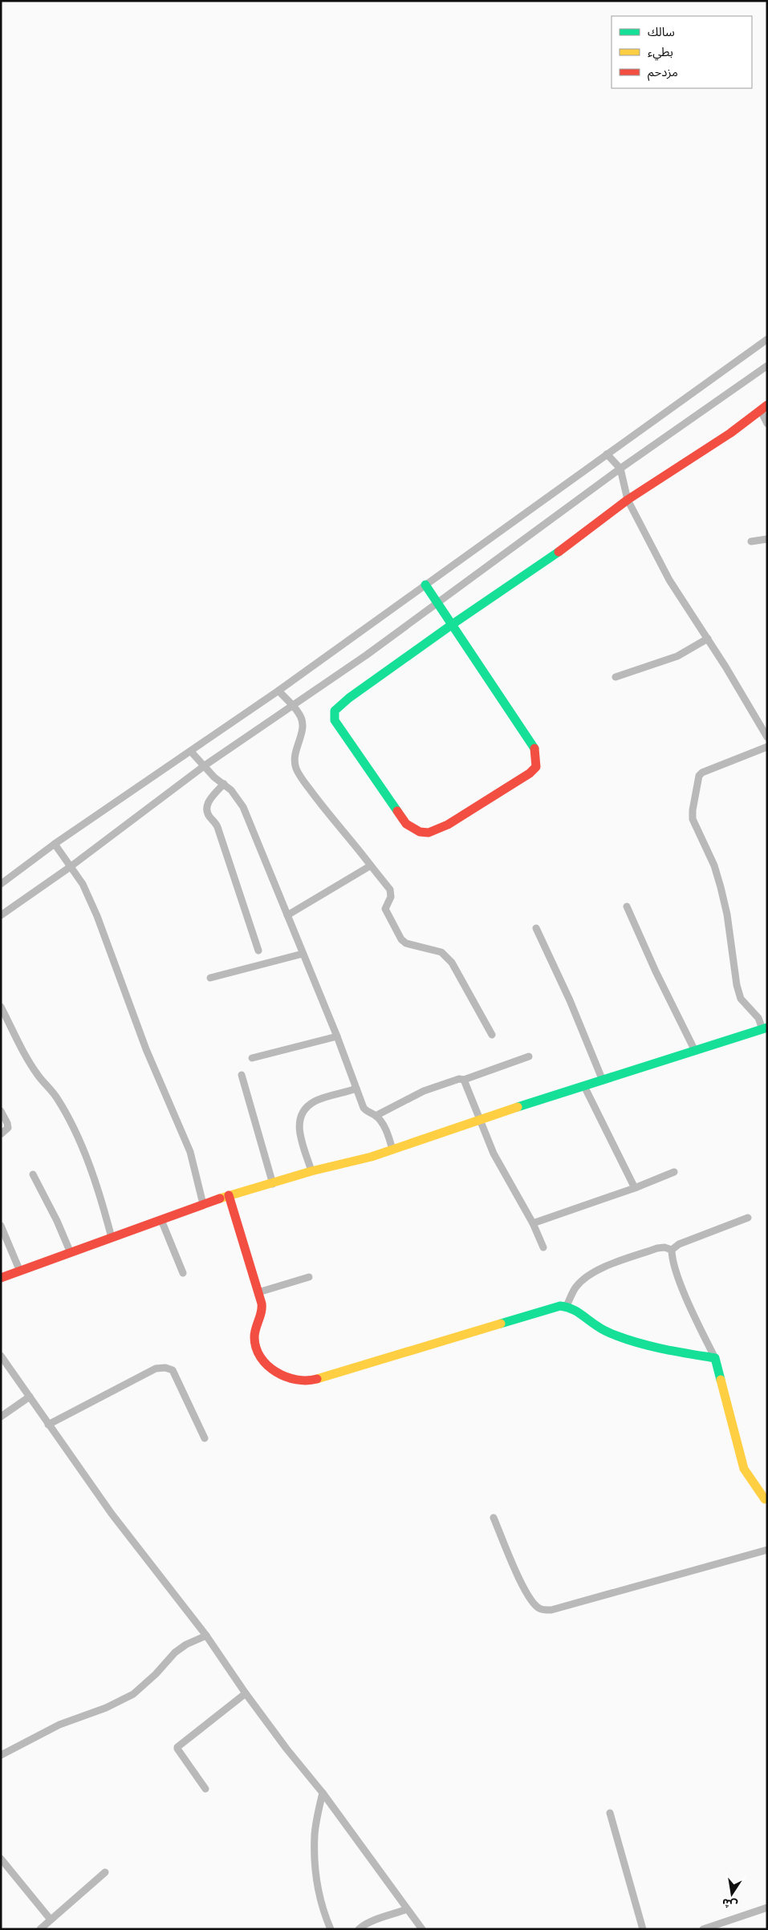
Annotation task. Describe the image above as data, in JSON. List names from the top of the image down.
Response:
{
  "legend": ["سالك", "بطيء", "مزدحم"],
  "north": "bottom"
}
